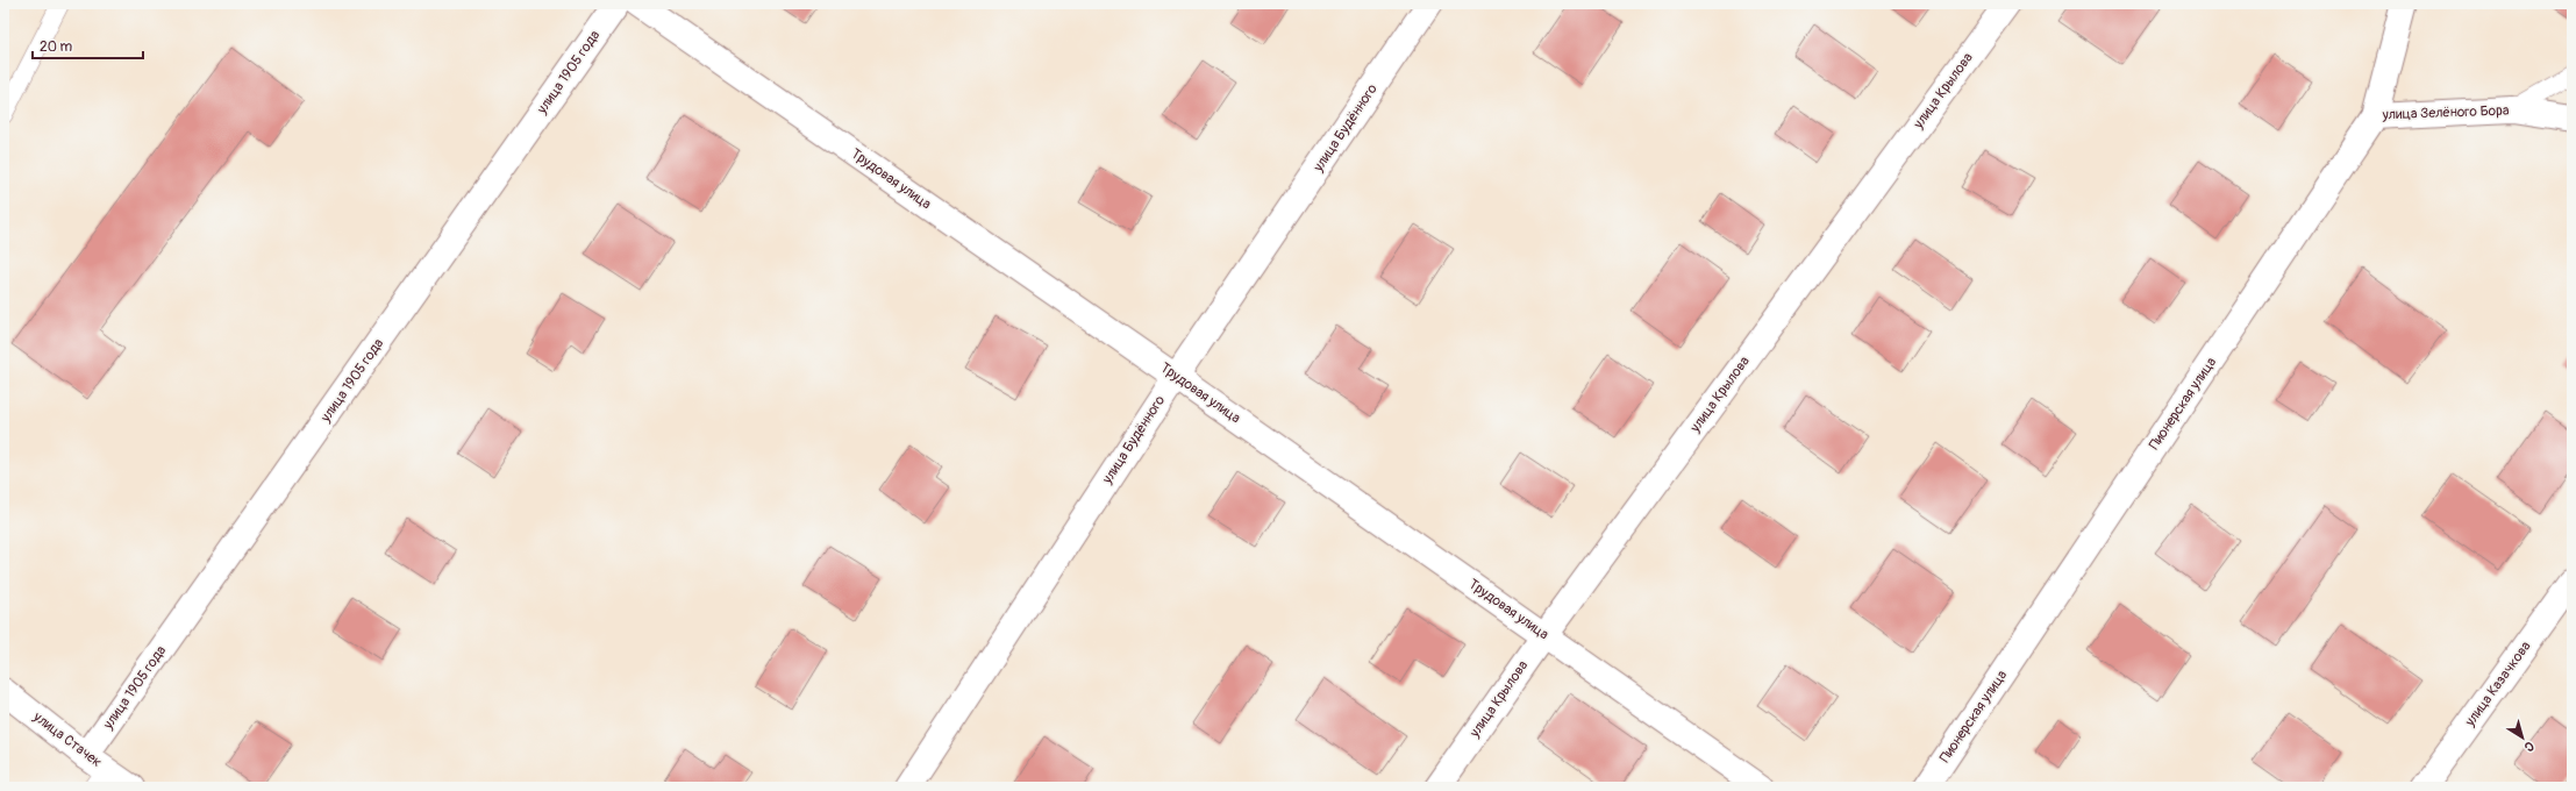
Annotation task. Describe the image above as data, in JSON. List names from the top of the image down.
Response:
{
  "streets": {
    "street": [
      "улица 1905 года",
      "улица Крылова",
      "улица Зелёного Бора",
      "улица Будённого",
      "Трудовая улица",
      "Пионерская улица",
      "улица Казачкова",
      "улица Стачек"
    ]
  },
  "crossings": [
    ["улица 1905 года", "улица Стачек"],
    ["улица Крылова", "Трудовая улица"],
    ["улица Зелёного Бора", "Пионерская улица"],
    ["улица Будённого", "Трудовая улица"]
  ],
  "scale_bar": "20 m",
  "north": "bottom right"
}
